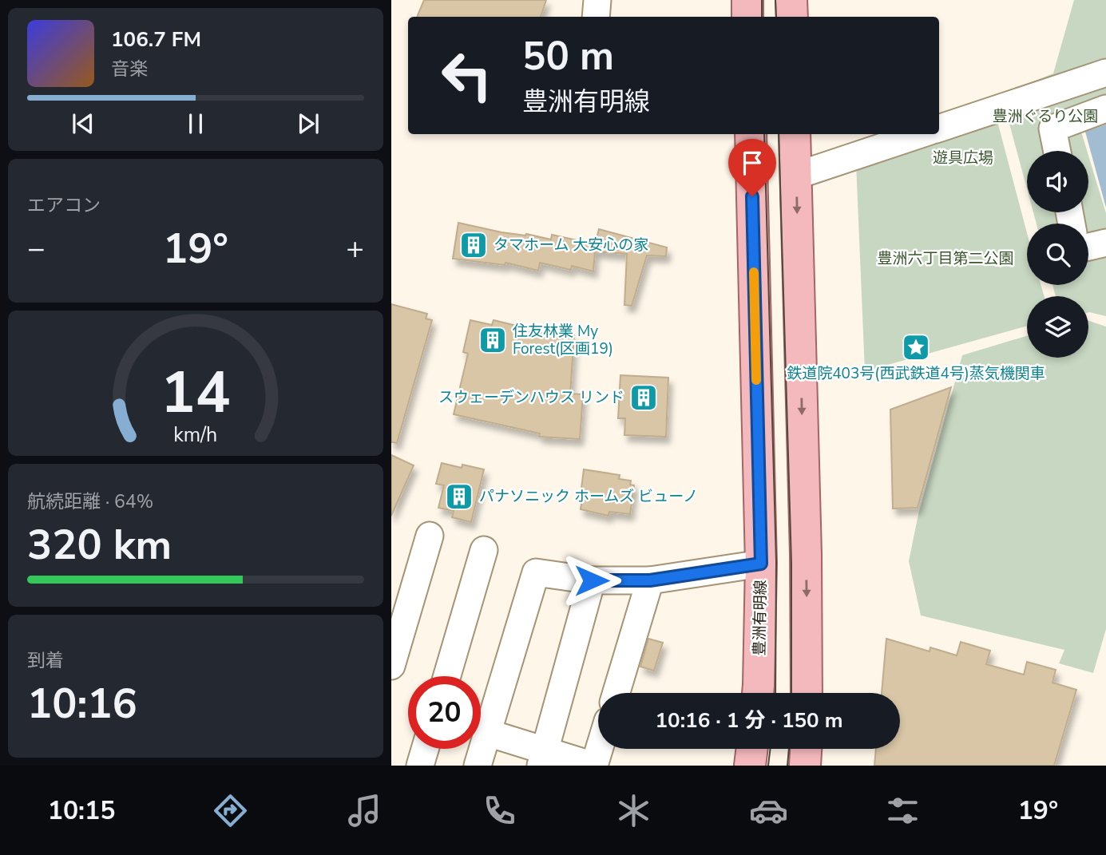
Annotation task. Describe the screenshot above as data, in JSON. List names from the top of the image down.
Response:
{
  "streets": {
    "main road": ["豊洲有明線"]
  },
  "parks": ["豊洲ぐるり公園", "遊具広場", "豊洲六丁目第二公園"],
  "places": {
    "building": [
      "タマホーム 大安心の家",
      "住友林業 My Forest(区画19)",
      "スウェーデンハウス リンド",
      "パナソニック ホームズ ビューノ"
    ],
    "place": ["鉄道院403号(西武鉄道4号)蒸気機関車"]
  },
  "page": {
    "turn": ["50 m", "豊洲有明線"],
    "song": ["106.7 FM", "音楽"],
    "tile": [
      "エアコン",
      ["航続距離 · 64%", "320 km"],
      ["到着", "10:16"]
    ],
    "heat": ["−", "19°", "+"],
    "limit": "20",
    "trip": "10:16 · 1 分 · 150 m",
    "tabs": ["10:15", "19°"],
    "gauge": ["14", "km/h"]
  }
}
